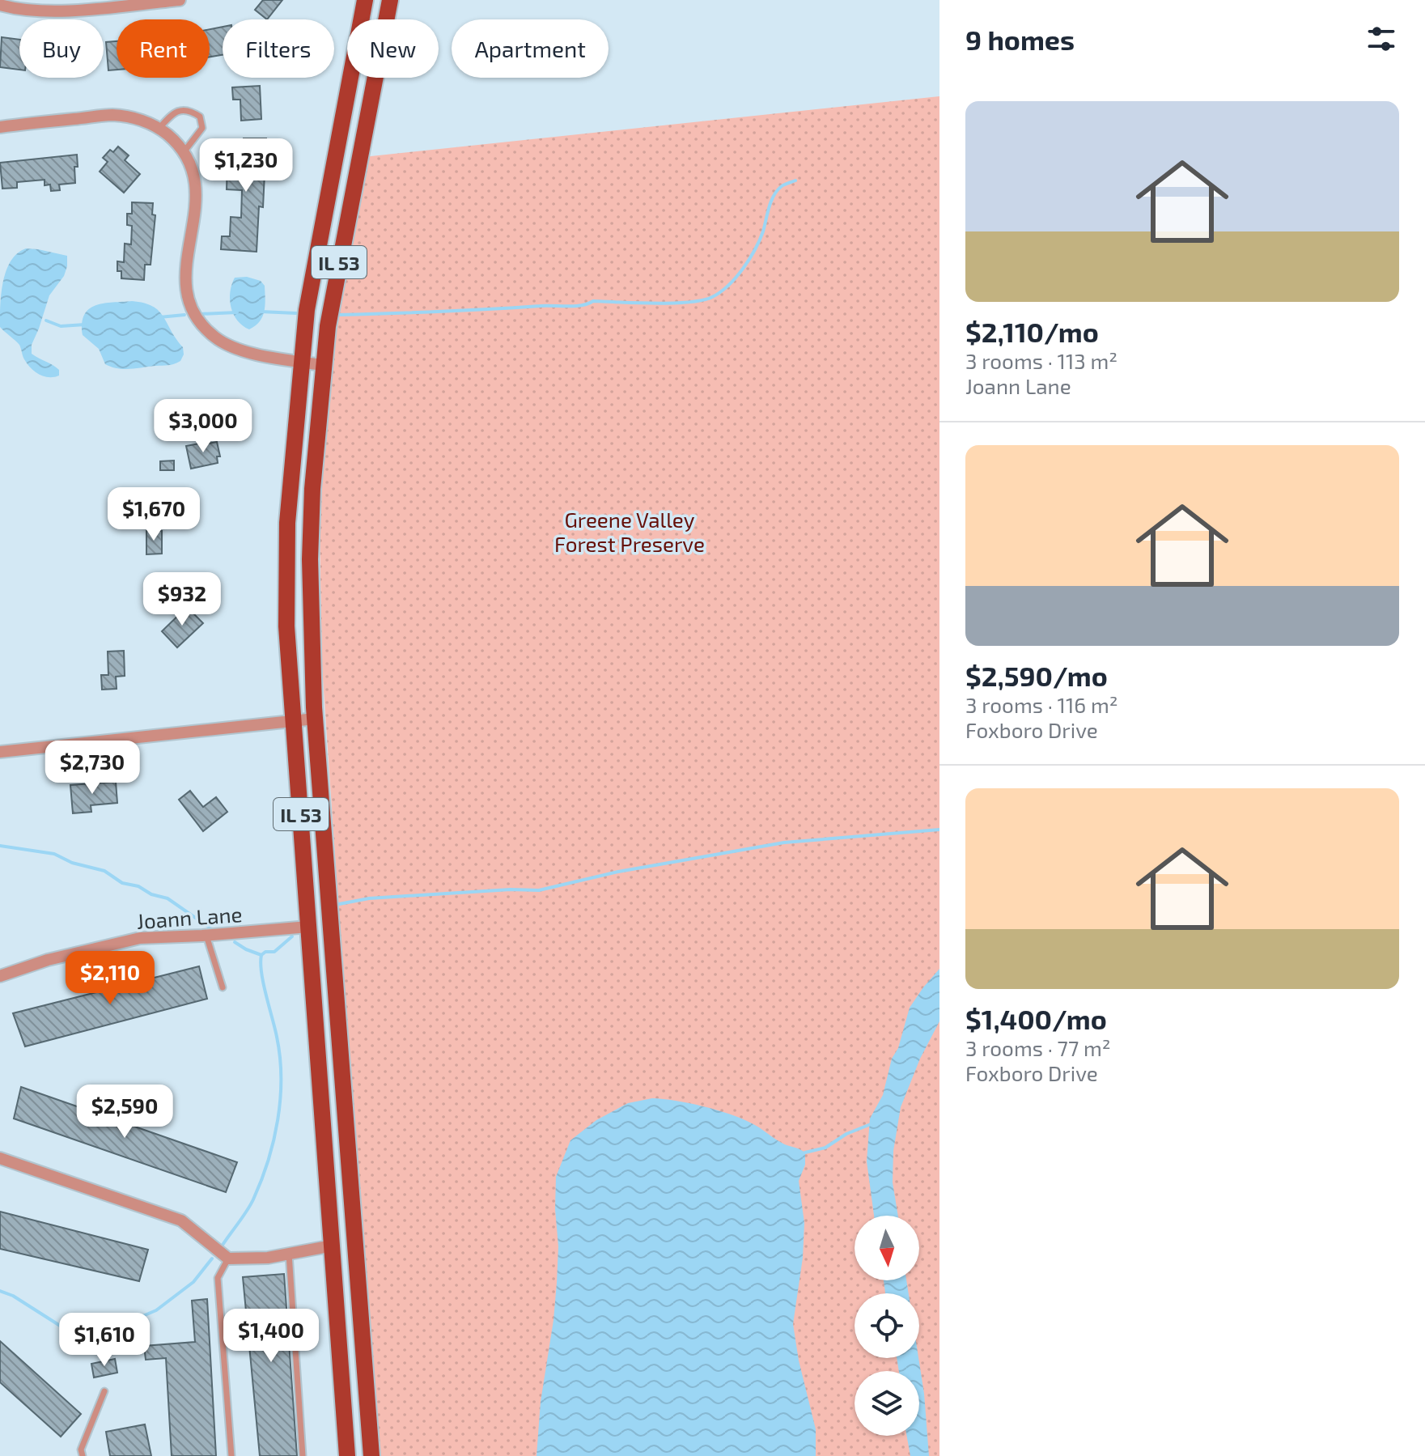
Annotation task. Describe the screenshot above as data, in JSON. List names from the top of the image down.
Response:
{
  "streets": {
    "main road": ["IL 53"],
    "street": ["Joann Lane"]
  },
  "crossings": [
    ["IL 53", "Joann Lane"]
  ],
  "parks": ["Greene Valley Forest Preserve"],
  "north": "bottom",
  "page": {
    "heading": "9 homes",
    "chip": [
      "Buy",
      "Rent",
      "Filters",
      "New",
      "Apartment"
    ],
    "list": [
      {
        "name": "$2,110/mo",
        "note": "3 rooms · 113 m² · Joann Lane"
      },
      {
        "name": "$2,590/mo",
        "note": "3 rooms · 116 m² · Foxboro Drive"
      },
      {
        "name": "$1,400/mo",
        "note": "3 rooms · 77 m² · Foxboro Drive"
      }
    ],
    "price": [
      "$1,230",
      "$3,000",
      "$1,670",
      "$932",
      "$2,730",
      "$2,110",
      "$2,590",
      "$1,400",
      "$1,610"
    ]
  }
}
